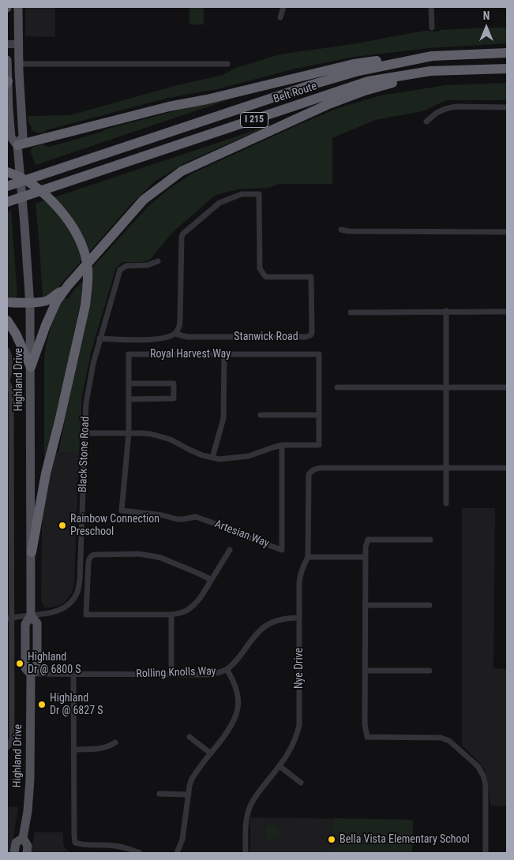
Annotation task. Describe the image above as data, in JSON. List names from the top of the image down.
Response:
{
  "streets": {
    "highway": ["Belt Route", "I 215"],
    "main road": ["Highland Drive"],
    "street": [
      "Stanwick Road",
      "Royal Harvest Way",
      "Black Stone Road",
      "Artesian Way",
      "Nye Drive",
      "Rolling Knolls Way"
    ]
  },
  "crossings": [
    ["Royal Harvest Way", "Artesian Way"],
    ["Highland Drive", "Black Stone Road"],
    ["Highland Drive", "Rolling Knolls Way"],
    ["Nye Drive", "Rolling Knolls Way"]
  ],
  "places": [
    "Rainbow Connection Preschool",
    "Highland Dr @ 6800 S",
    "Highland Dr @ 6827 S",
    "Bella Vista Elementary School"
  ],
  "north": "top"
}
